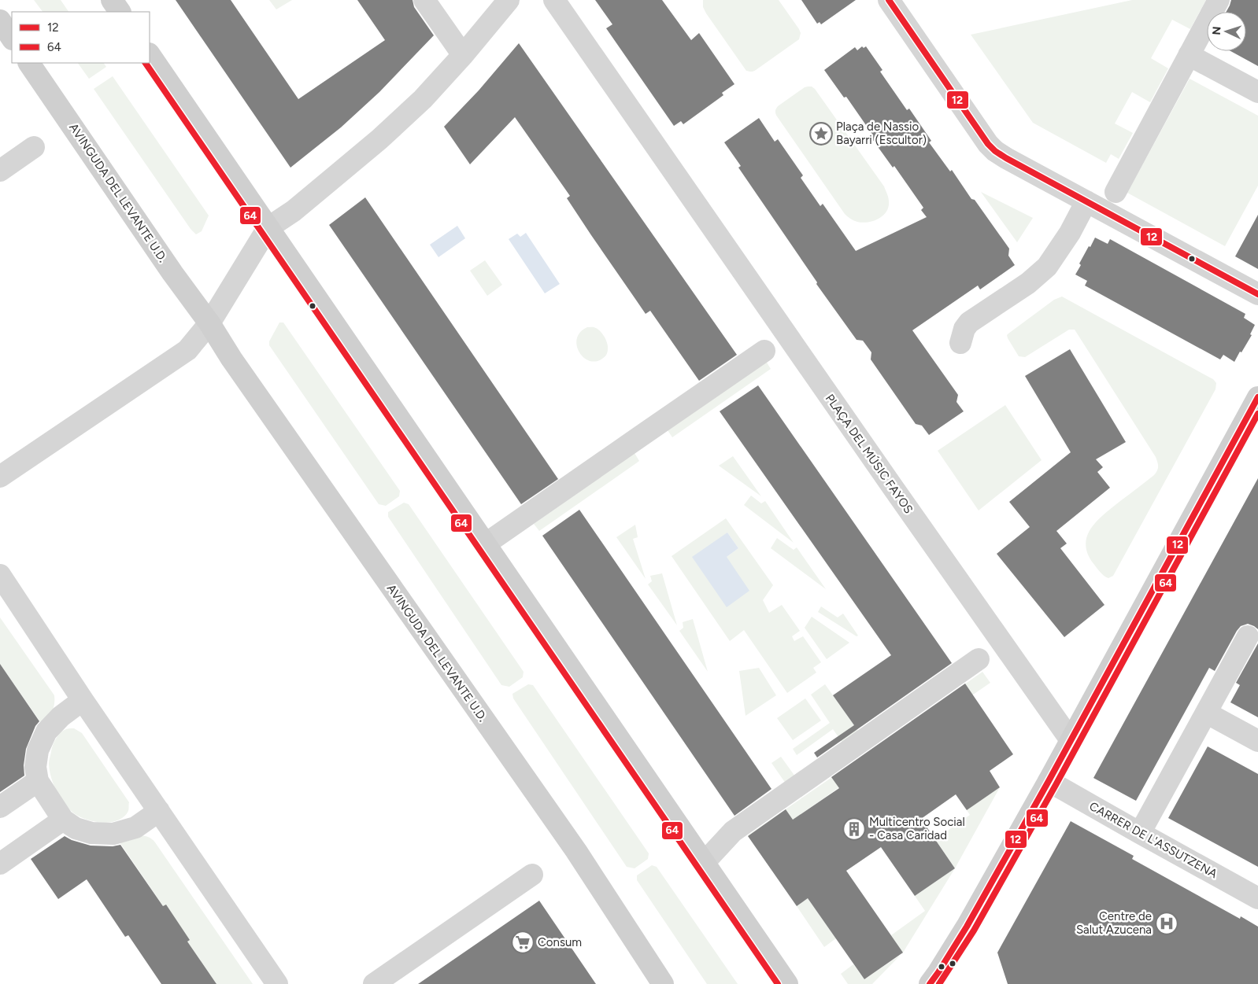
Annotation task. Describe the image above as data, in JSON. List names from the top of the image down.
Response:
{
  "streets": {
    "street": ["AVINGUDA DEL LEVANTE U.D.", "PLAÇA DEL MÚSIC FAYOS", "CARRER DE L'ASSUTZENA"]
  },
  "places": {
    "place": ["Plaça de Nassio Bayarri (Escultor)"],
    "building": ["Multicentro Social - Casa Caridad"],
    "hospital": ["Centre de Salut Azucena"],
    "supermarket": ["Consum"]
  },
  "lines": ["transit line 12", "transit line 64"],
  "legend": ["12", "64"],
  "north": "left"
}
